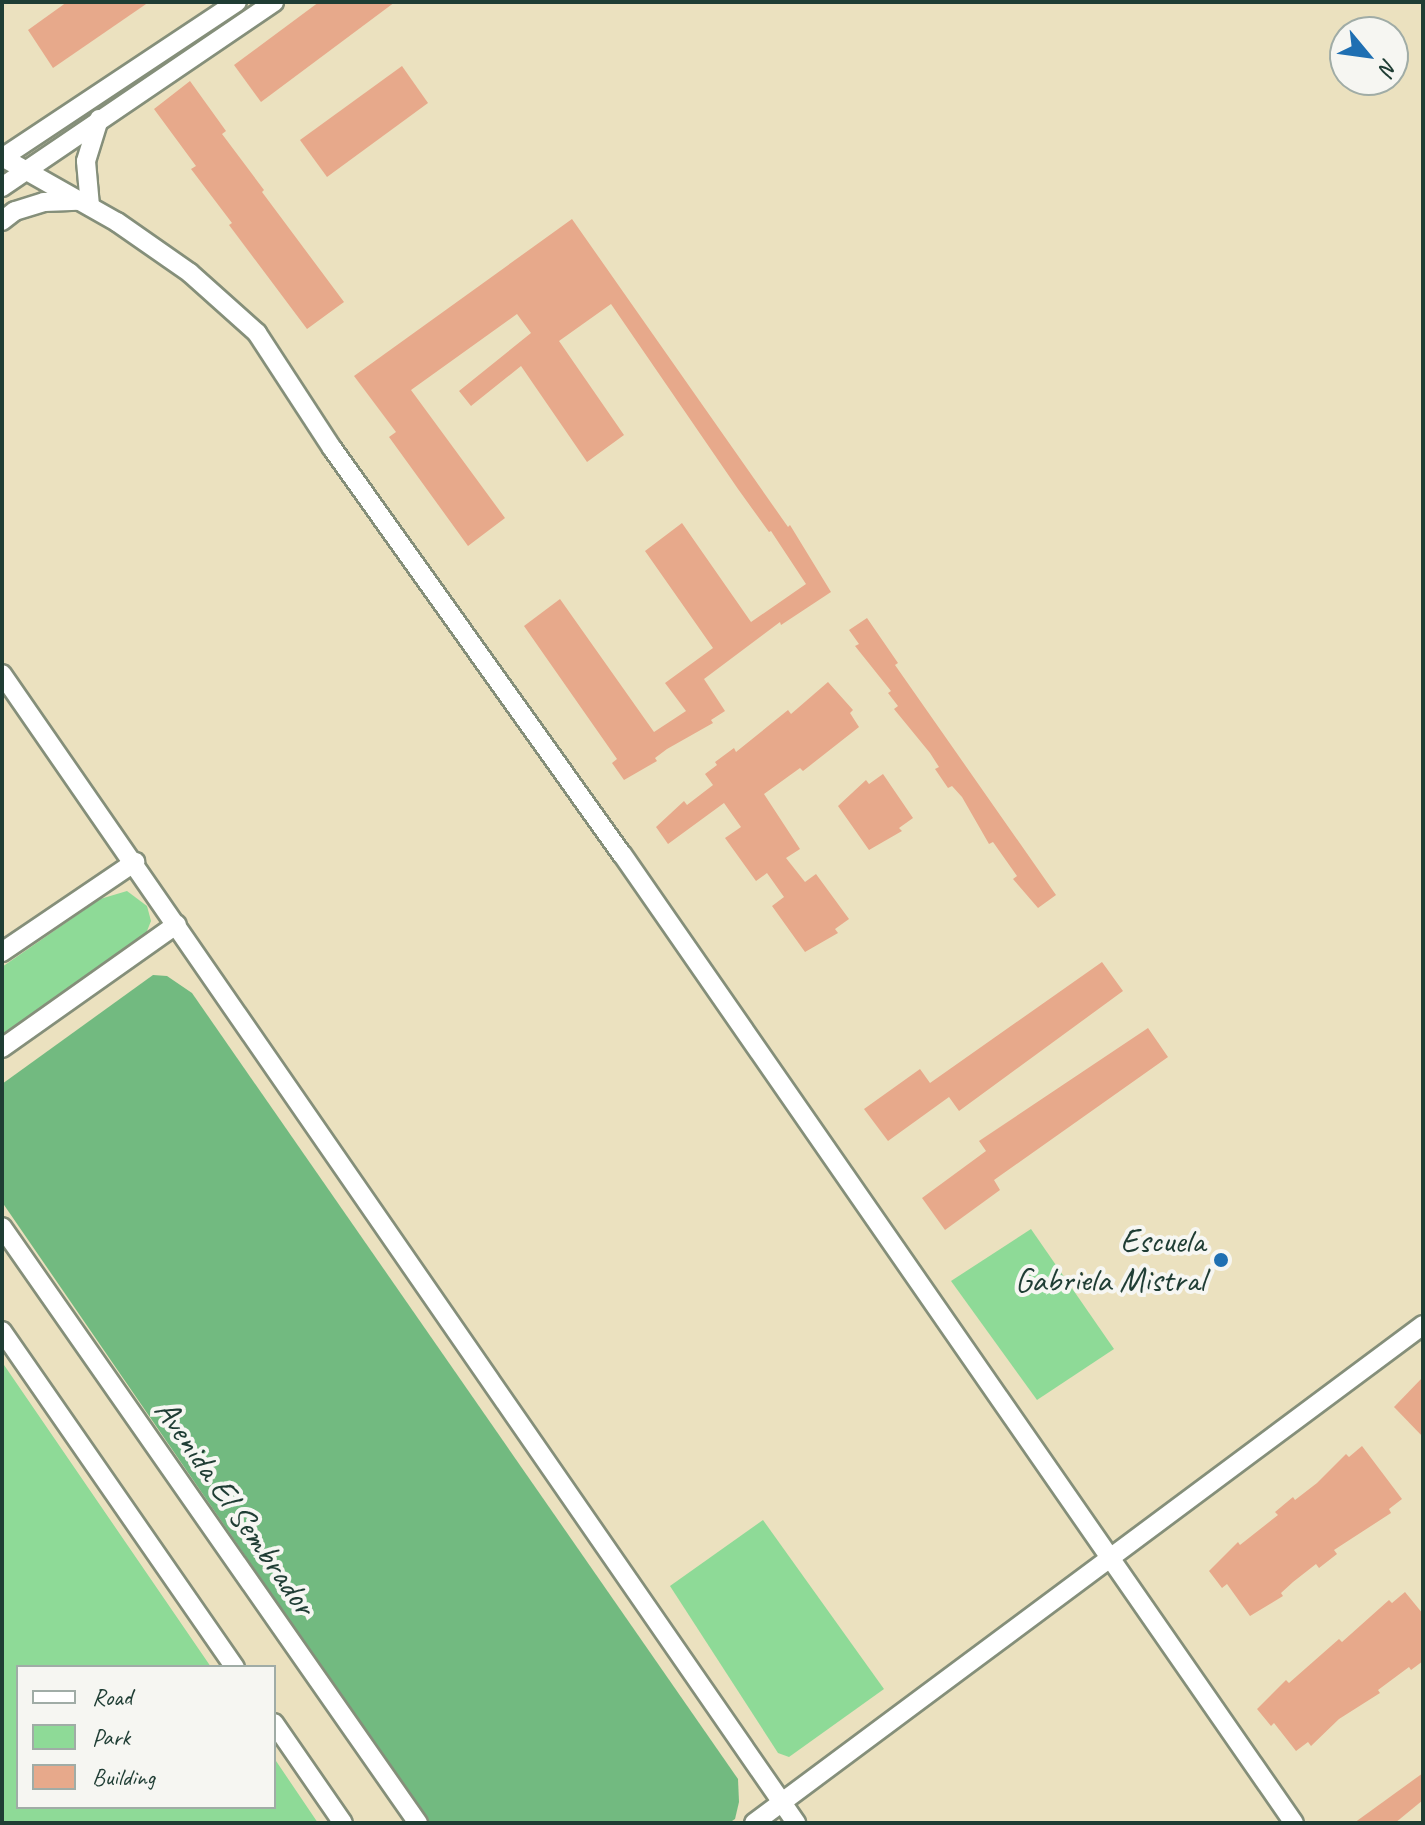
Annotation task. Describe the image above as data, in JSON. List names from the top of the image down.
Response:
{
  "streets": {
    "street": ["Avenida El Sembrador"]
  },
  "places": ["Escuela Gabriela Mistral"],
  "legend": ["Road", "Park", "Building"],
  "north": "bottom right"
}
